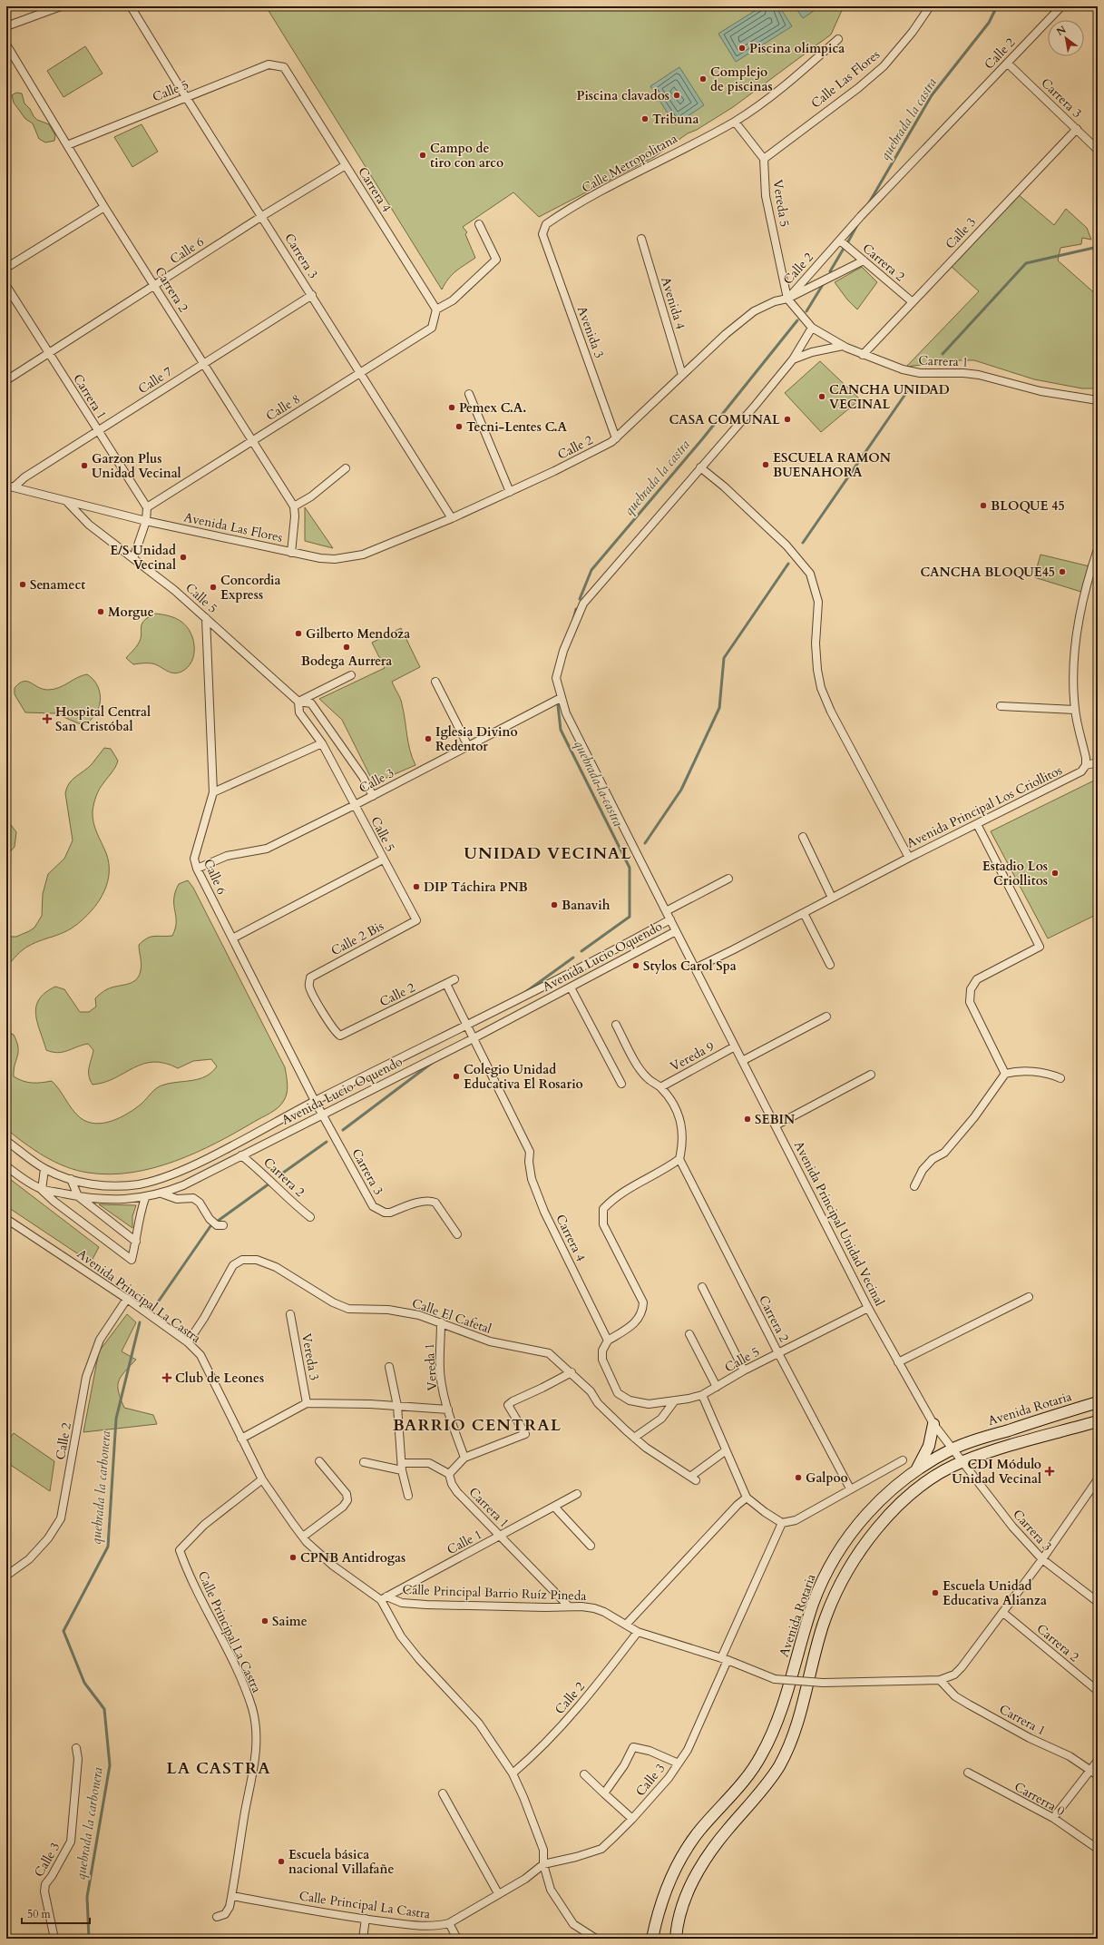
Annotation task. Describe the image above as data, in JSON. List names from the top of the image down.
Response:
{
  "streets": {
    "main road": ["Avenida Rotaria"],
    "street": [
      "Calle 2",
      "Calle Las Flores",
      "Calle 5",
      "Carrera 3",
      "Calle Metropolitana",
      "Carrera 4",
      "Vereda 5",
      "Calle 3",
      "Calle 6",
      "Carrera 2",
      "Avenida 4",
      "Avenida 3",
      "Carrera 1",
      "Calle 7",
      "Calle 8",
      "Avenida Las Flores",
      "Avenida Principal Los Criollitos",
      "Calle 2 Bis",
      "Avenida Lucio Oquendo",
      "Vereda 9",
      "Avenida Principal Unidad Vecinal",
      "Avenida Principal La Castra",
      "Calle El Cafetal",
      "Vereda 3",
      "Vereda 1",
      "Calle 1",
      "Calle Principal Barrio Ruíz Pineda",
      "Calle Principal La Castra",
      "Carrerra 0"
    ]
  },
  "crossings": [
    ["Calle 2", "Carrera 3"],
    ["Calle 2", "Vereda 5"],
    ["Calle 2", "Carrera 2"],
    ["Calle 2", "Avenida 4"],
    ["Calle 2", "Avenida 3"],
    ["Calle 2", "Carrera 1"],
    ["Calle 2", "Avenida Las Flores"],
    ["Calle 2", "Calle 2 Bis"],
    ["Calle 2", "Avenida Principal La Castra"],
    ["Calle 2", "Calle Principal Barrio Ruíz Pineda"],
    ["Calle Las Flores", "Vereda 5"],
    ["Calle 5", "Carrera 3"],
    ["Calle 5", "Carrera 4"],
    ["Calle 5", "Calle 3"],
    ["Calle 5", "Calle 6"],
    ["Calle 5", "Carrera 2"],
    ["Calle 5", "Avenida Las Flores"],
    ["Calle 5", "Calle 2 Bis"],
    ["Calle 5", "Avenida Principal Unidad Vecinal"],
    ["Carrera 3", "Calle 3"],
    ["Carrera 3", "Calle 6"],
    ["Carrera 3", "Calle 7"],
    ["Carrera 3", "Calle 8"],
    ["Carrera 3", "Avenida Las Flores"],
    ["Carrera 3", "Avenida Lucio Oquendo"],
    ["Carrera 3", "Avenida Principal Unidad Vecinal"],
    ["Carrera 3", "Calle Principal Barrio Ruíz Pineda"],
    ["Calle Metropolitana", "Avenida 3"],
    ["Carrera 4", "Calle 6"],
    ["Carrera 4", "Calle 8"],
    ["Carrera 4", "Avenida Lucio Oquendo"],
    ["Vereda 5", "Carrera 1"],
    ["Calle 3", "Calle 6"],
    ["Calle 3", "Carrera 2"],
    ["Calle 3", "Carrera 1"],
    ["Calle 3", "Avenida Principal Unidad Vecinal"],
    ["Calle 3", "Avenida Principal La Castra"],
    ["Calle 3", "Calle Principal Barrio Ruíz Pineda"],
    ["Calle 3", "Calle Principal La Castra"],
    ["Calle 6", "Carrera 2"],
    ["Calle 6", "Carrera 1"],
    ["Calle 6", "Avenida Lucio Oquendo"],
    ["Carrera 2", "Calle 7"],
    ["Carrera 2", "Calle 8"],
    ["Carrera 2", "Avenida Lucio Oquendo"],
    ["Carrera 2", "Vereda 9"],
    ["Carrera 2", "Calle Principal Barrio Ruíz Pineda"],
    ["Carrera 1", "Calle 7"],
    ["Carrera 1", "Calle 8"],
    ["Carrera 1", "Avenida Principal Unidad Vecinal"],
    ["Carrera 1", "Calle 1"],
    ["Carrera 1", "Calle Principal Barrio Ruíz Pineda"],
    ["Calle 7", "Avenida Las Flores"],
    ["Avenida Principal Los Criollitos", "Avenida Principal Unidad Vecinal"],
    ["Avenida Lucio Oquendo", "Avenida Principal Unidad Vecinal"],
    ["Vereda 9", "Avenida Principal Unidad Vecinal"],
    ["Avenida Principal Unidad Vecinal", "Avenida Rotaria"],
    ["Avenida Principal La Castra", "Calle El Cafetal"],
    ["Avenida Principal La Castra", "Calle 1"],
    ["Avenida Principal La Castra", "Calle Principal Barrio Ruíz Pineda"],
    ["Avenida Principal La Castra", "Calle Principal La Castra"],
    ["Calle El Cafetal", "Vereda 1"],
    ["Calle 1", "Calle Principal Barrio Ruíz Pineda"]
  ],
  "districts": ["UNIDAD VECINAL", "BARRIO CENTRAL", "LA CASTRA"],
  "water": ["quebrada la castra", "quebrada la carbonera"],
  "places": {
    "other": [
      "Piscina olímpica",
      "Complejo de piscinas",
      "Piscina clavados",
      "Tribuna",
      "Campo de tiro con arco",
      "CANCHA UNIDAD VECINAL",
      "Pemex C.A.",
      "CASA COMUNAL",
      "Tecni-Lentes C.A",
      "ESCUELA RAMON BUENAHORA",
      "Garzon Plus Unidad Vecinal",
      "BLOQUE 45",
      "E/S Unidad Vecinal",
      "CANCHA BLOQUE45",
      "Senamect",
      "Concordia Express",
      "Morgue",
      "Gilberto Mendoza",
      "Bodega Aurrera",
      "Iglesia Divino Redentor",
      "Estadio Los Criollitos",
      "DIP Táchira PNB",
      "Banavih",
      "Stylos Carol Spa",
      "Colegio Unidad Educativa El Rosario",
      "SEBIN",
      "Galpoo",
      "CPNB Antidrogas",
      "Escuela Unidad Educativa Alianza",
      "Saime",
      "Escuela básica nacional Villafañe"
    ],
    "health": ["Hospital Central San Cristóbal", "Club de Leones", "CDI Módulo Unidad Vecinal"]
  },
  "scale_bar": "50 m",
  "north": "top left"
}
